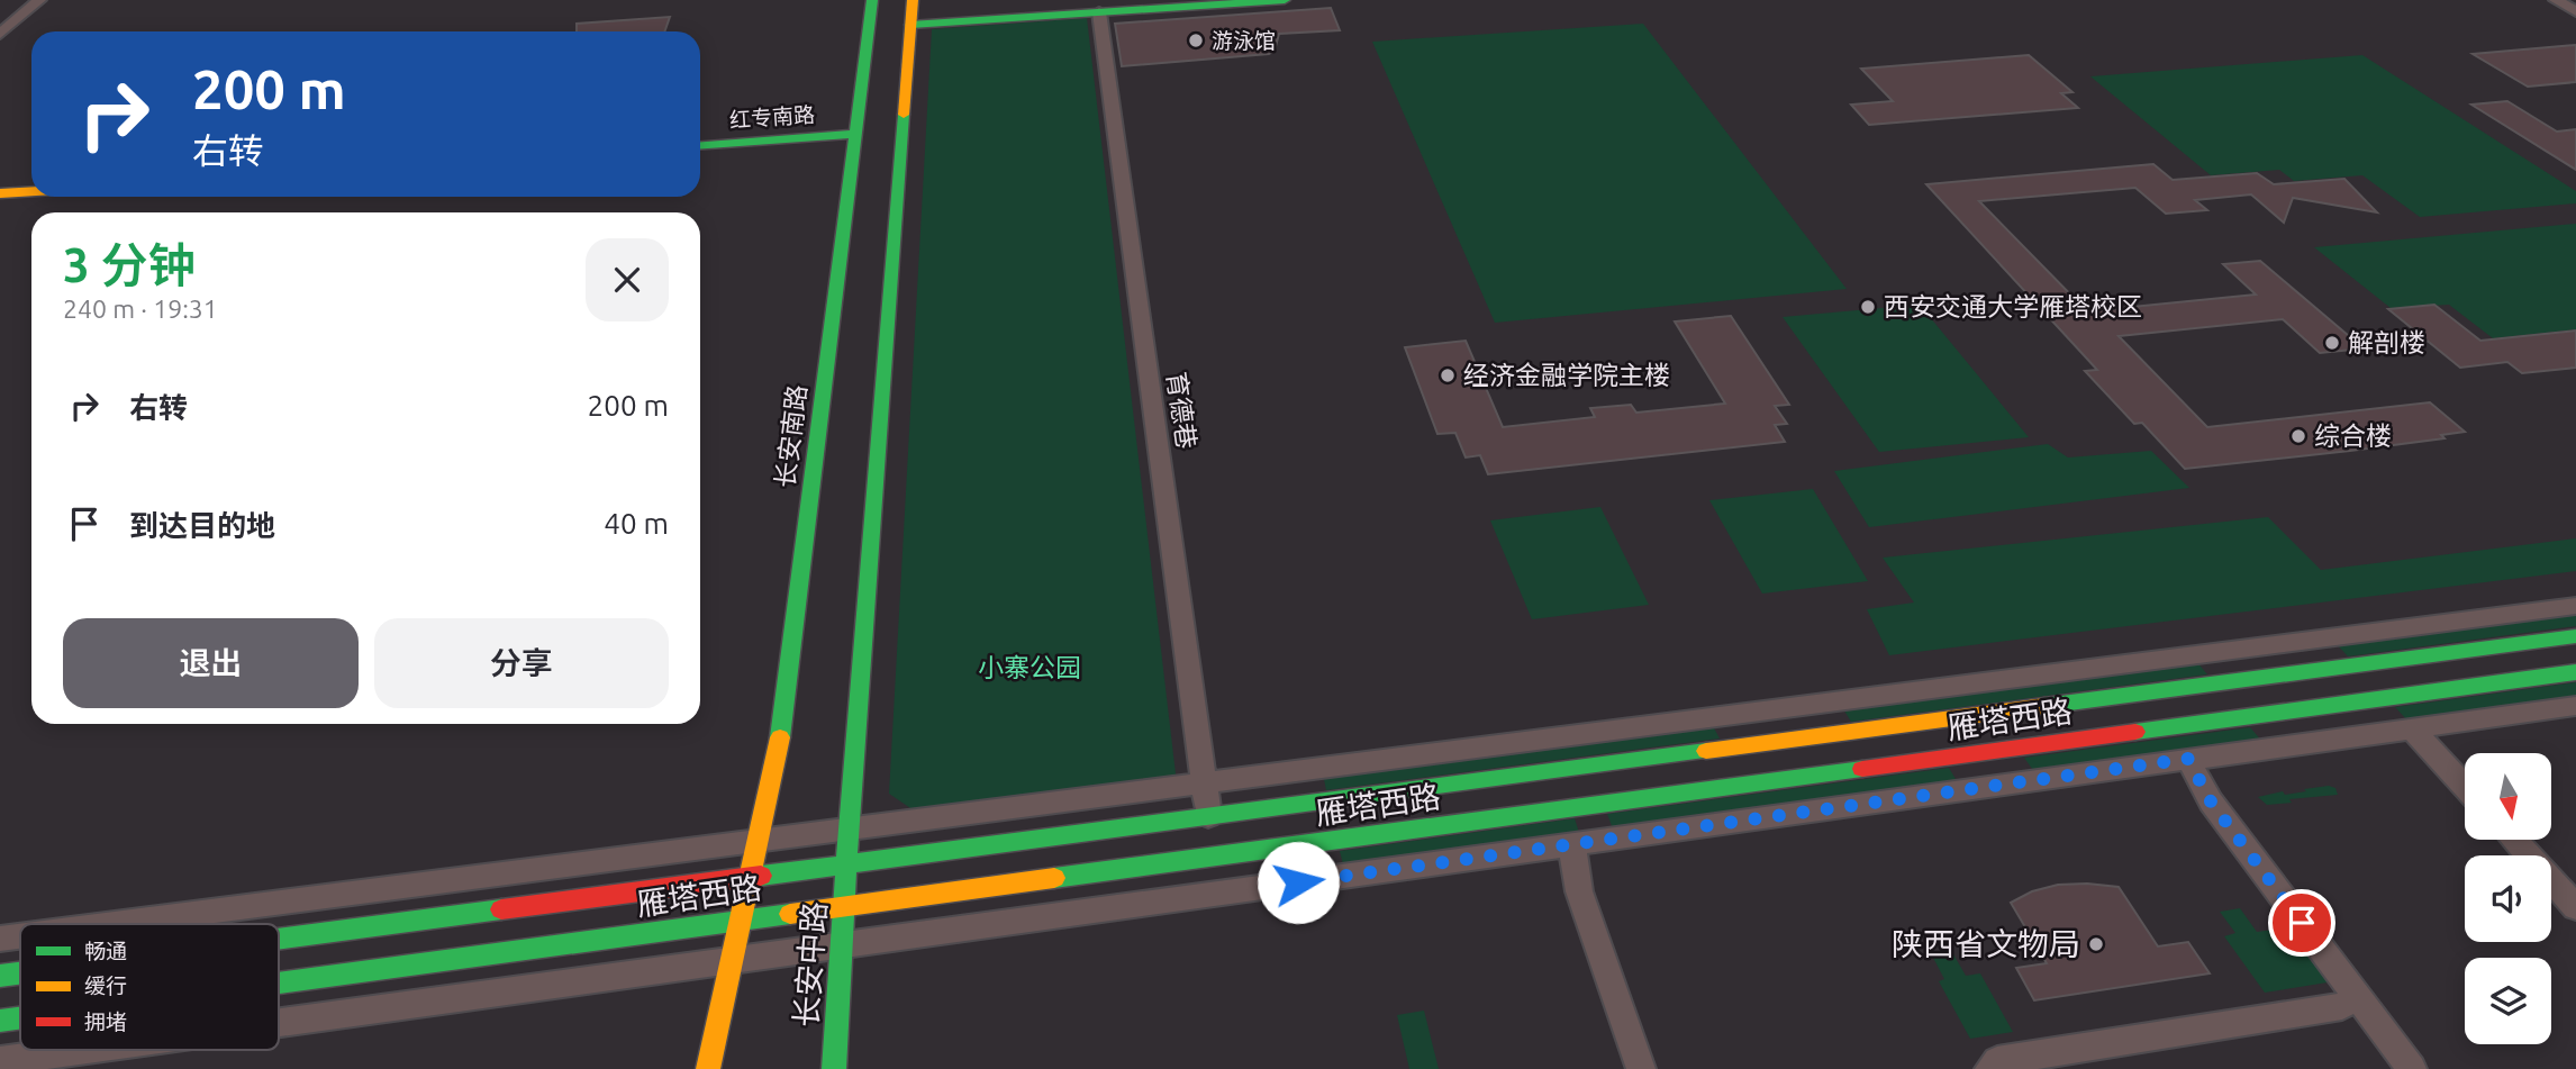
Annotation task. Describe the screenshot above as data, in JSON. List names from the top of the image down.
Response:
{
  "streets": {
    "main road": [
      "红专南路",
      "长安南路",
      "雁塔西路",
      "长安中路"
    ],
    "street": ["育德巷"]
  },
  "crossings": [
    ["红专南路", "长安南路"],
    ["育德巷", "雁塔西路"],
    ["长安南路", "雁塔西路"],
    ["雁塔西路", "长安中路"]
  ],
  "parks": ["小寨公园"],
  "places": [
    "游泳馆",
    "西安交通大学雁塔校区",
    "解剖楼",
    "经济金融学院主楼",
    "综合楼",
    "陕西省文物局"
  ],
  "legend": ["畅通", "缓行", "拥堵"],
  "north": "bottom",
  "page": {
    "turn": ["200 m", "右转"],
    "heading": ["3 分钟", "240 m · 19:31"],
    "list": [
      {
        "name": "右转",
        "value": "200 m"
      },
      {
        "name": "到达目的地",
        "value": "40 m"
      }
    ],
    "buttons": ["退出", "分享"]
  }
}
